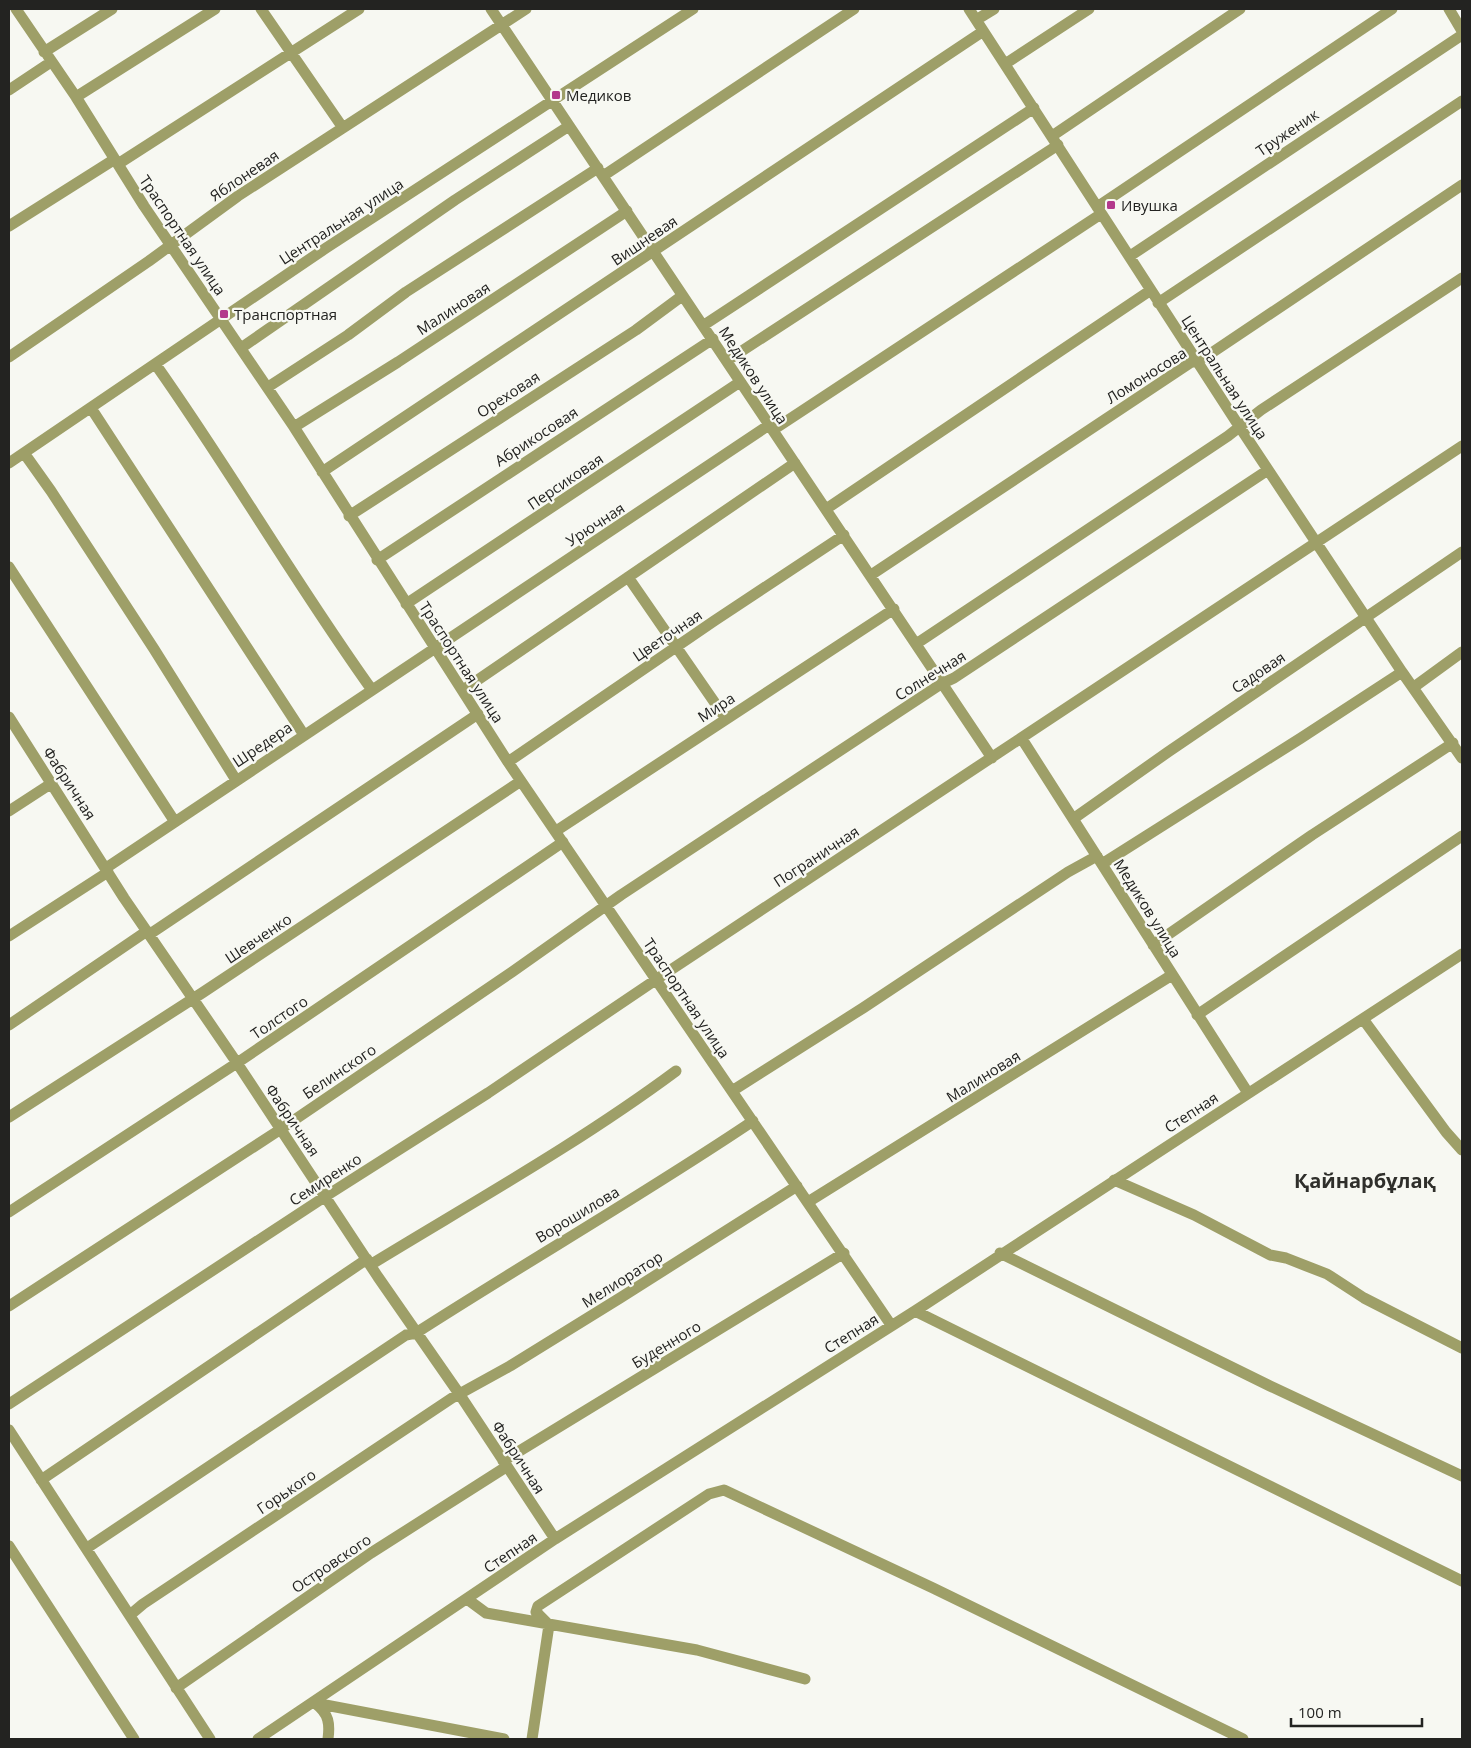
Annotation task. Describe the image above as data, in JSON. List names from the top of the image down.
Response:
{
  "streets": {
    "street": [
      "Труженик",
      "Яблоневая",
      "Центральная улица",
      "Траспортная улица",
      "Вишневая",
      "Малиновая",
      "Медиков улица",
      "Ломоносова",
      "Ореховая",
      "Абрикосовая",
      "Персиковая",
      "Урючная",
      "Цветочная",
      "Садовая",
      "Солнечная",
      "Мира",
      "Шредера",
      "Фабричная",
      "Пограничная",
      "Шевченко",
      "Толстого",
      "Белинского",
      "Степная",
      "Семиренко",
      "Ворошилова",
      "Мелиоратор",
      "Буденного",
      "Горького",
      "Островского"
    ]
  },
  "crossings": [
    ["Труженик", "Центральная улица"],
    ["Яблоневая", "Траспортная улица"],
    ["Яблоневая", "Медиков улица"],
    ["Центральная улица", "Траспортная улица"],
    ["Центральная улица", "Вишневая"],
    ["Центральная улица", "Медиков улица"],
    ["Центральная улица", "Ломоносова"],
    ["Центральная улица", "Садовая"],
    ["Центральная улица", "Солнечная"],
    ["Центральная улица", "Пограничная"],
    ["Траспортная улица", "Вишневая"],
    ["Траспортная улица", "Малиновая"],
    ["Траспортная улица", "Ореховая"],
    ["Траспортная улица", "Абрикосовая"],
    ["Траспортная улица", "Персиковая"],
    ["Траспортная улица", "Урючная"],
    ["Траспортная улица", "Цветочная"],
    ["Траспортная улица", "Солнечная"],
    ["Траспортная улица", "Мира"],
    ["Траспортная улица", "Шредера"],
    ["Траспортная улица", "Пограничная"],
    ["Траспортная улица", "Шевченко"],
    ["Траспортная улица", "Толстого"],
    ["Траспортная улица", "Белинского"],
    ["Траспортная улица", "Степная"],
    ["Траспортная улица", "Семиренко"],
    ["Траспортная улица", "Ворошилова"],
    ["Траспортная улица", "Мелиоратор"],
    ["Траспортная улица", "Буденного"],
    ["Вишневая", "Медиков улица"],
    ["Малиновая", "Медиков улица"],
    ["Медиков улица", "Ломоносова"],
    ["Медиков улица", "Ореховая"],
    ["Медиков улица", "Абрикосовая"],
    ["Медиков улица", "Персиковая"],
    ["Медиков улица", "Урючная"],
    ["Медиков улица", "Цветочная"],
    ["Медиков улица", "Садовая"],
    ["Медиков улица", "Солнечная"],
    ["Медиков улица", "Мира"],
    ["Медиков улица", "Пограничная"],
    ["Медиков улица", "Степная"],
    ["Урючная", "Шредера"],
    ["Солнечная", "Белинского"],
    ["Шредера", "Фабричная"],
    ["Фабричная", "Шевченко"],
    ["Фабричная", "Толстого"],
    ["Фабричная", "Белинского"],
    ["Фабричная", "Степная"],
    ["Фабричная", "Семиренко"],
    ["Фабричная", "Ворошилова"],
    ["Фабричная", "Мелиоратор"],
    ["Фабричная", "Буденного"],
    ["Фабричная", "Горького"],
    ["Фабричная", "Островского"],
    ["Пограничная", "Семиренко"],
    ["Мелиоратор", "Горького"],
    ["Буденного", "Островского"]
  ],
  "districts": ["Қайнарбұлақ"],
  "places": {
    "transit": ["Медиков", "Ивушка", "Транспортная"]
  },
  "scale_bar": "100 m"
}
